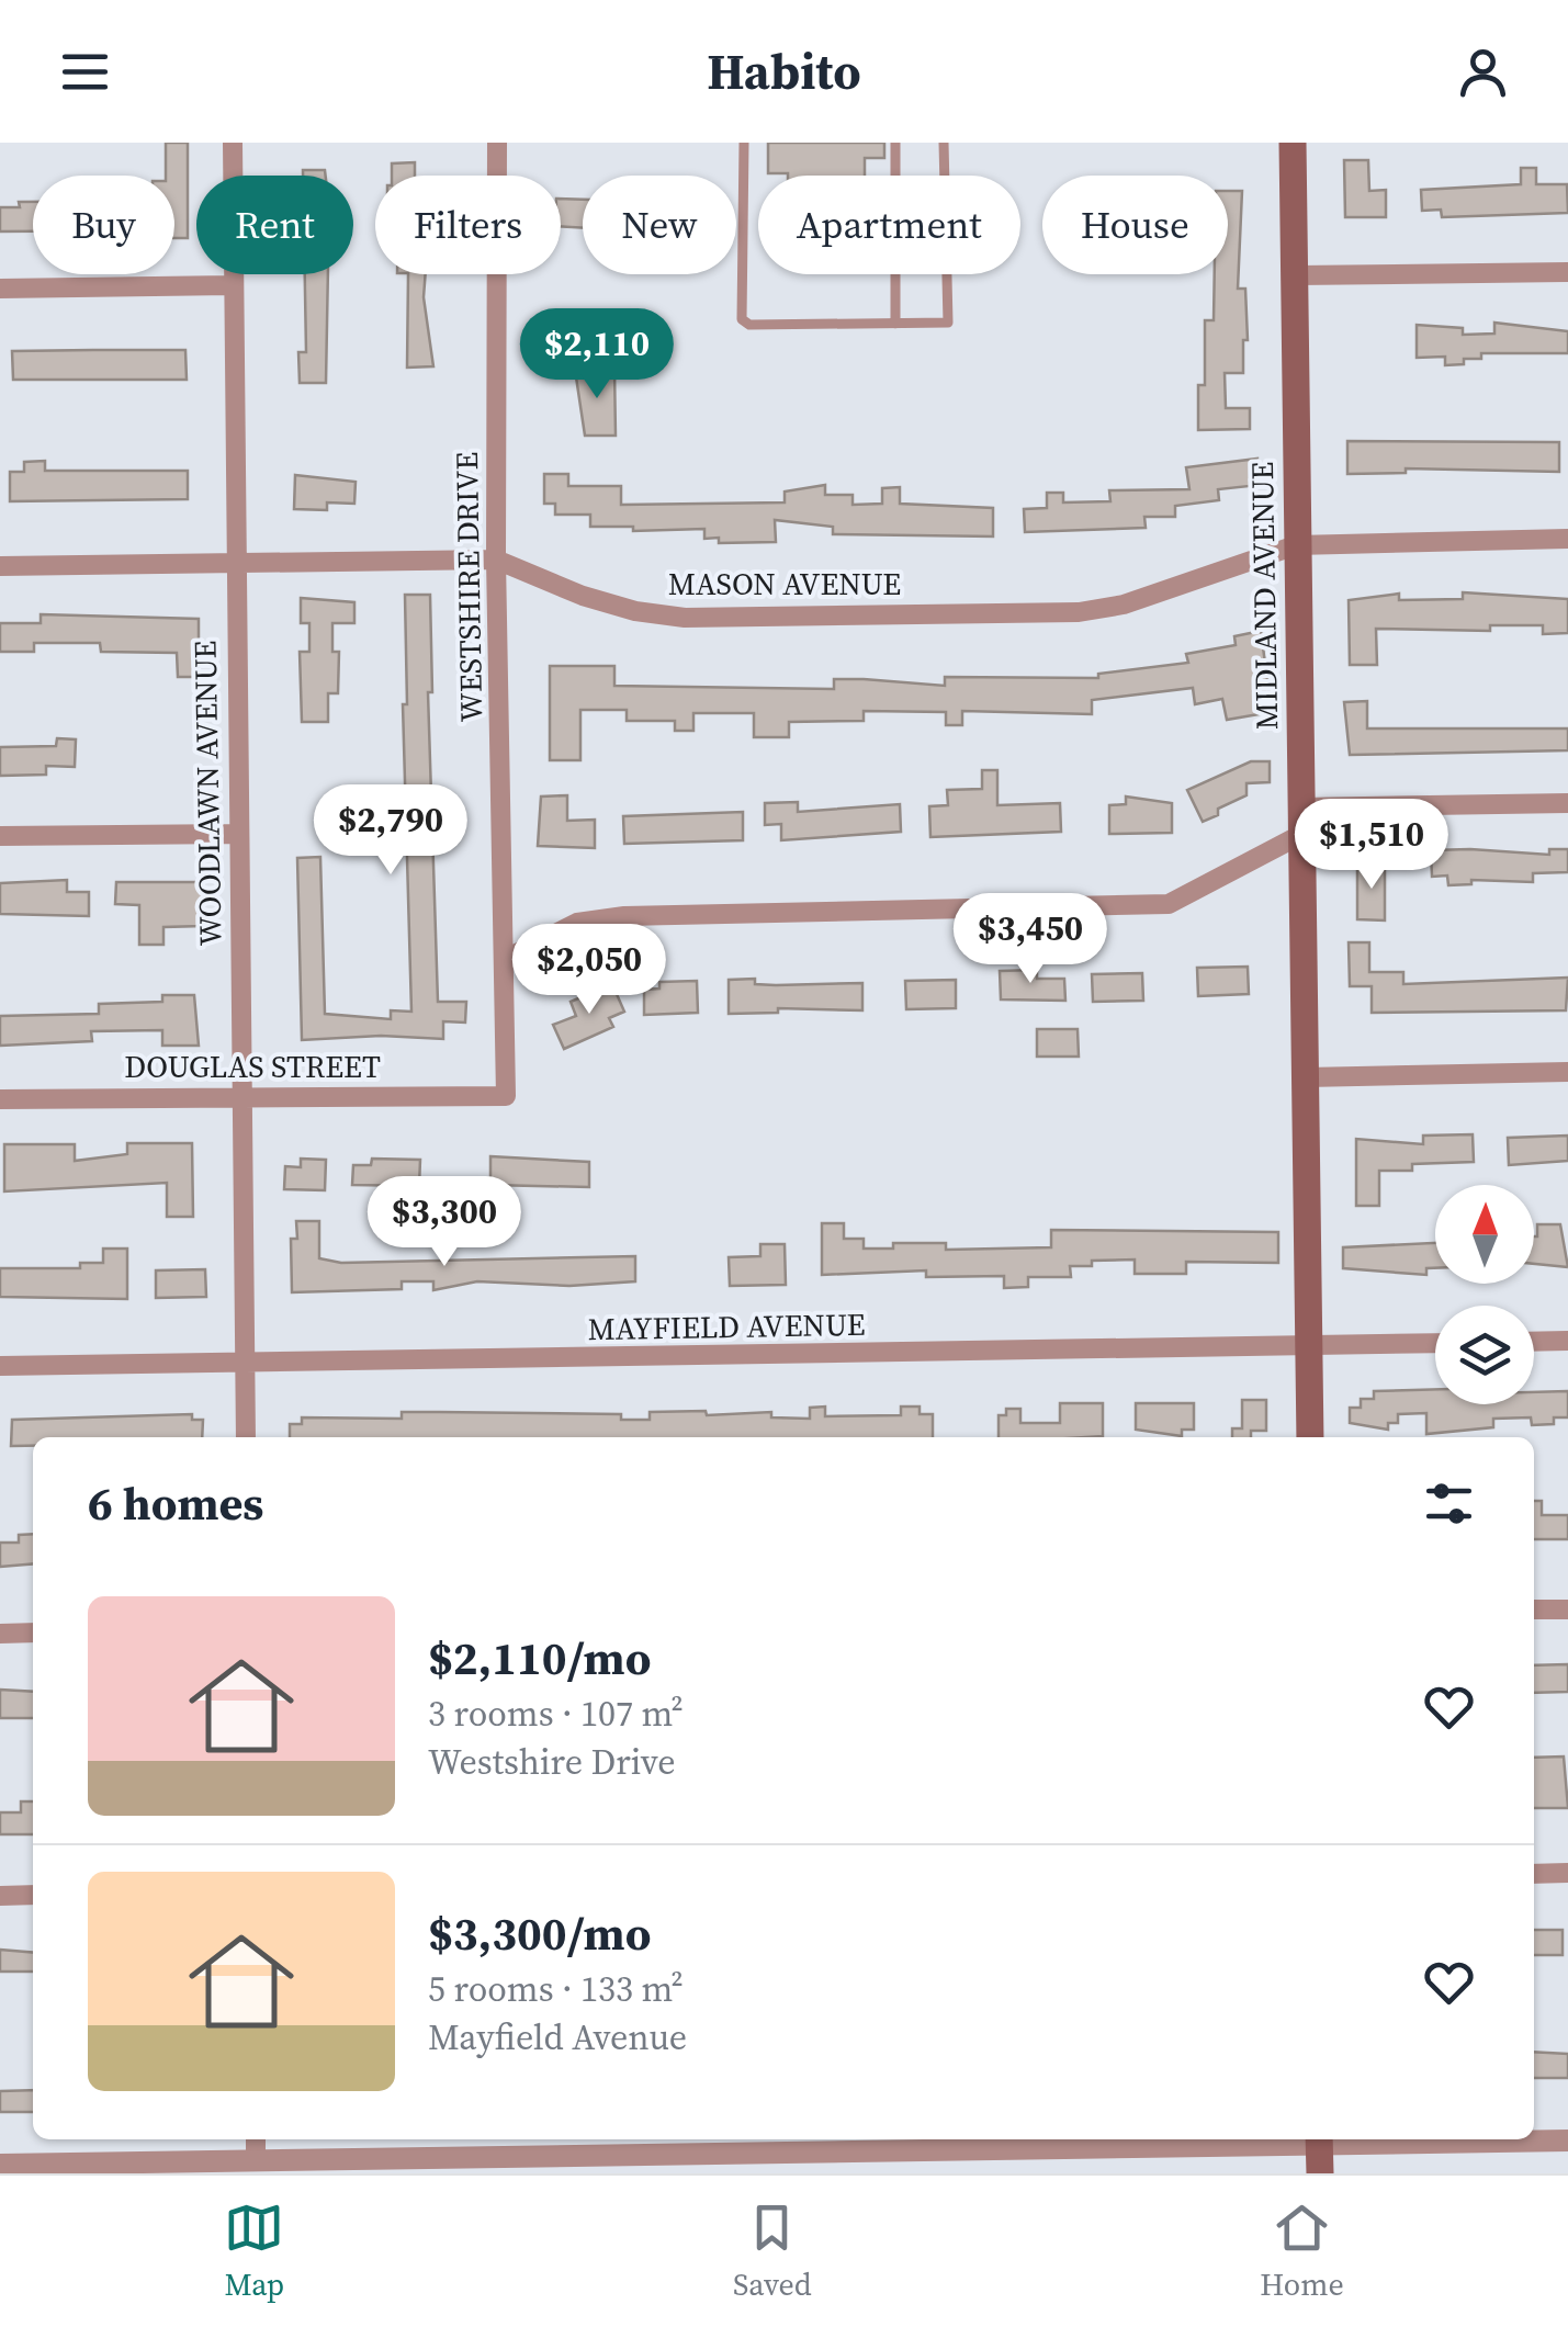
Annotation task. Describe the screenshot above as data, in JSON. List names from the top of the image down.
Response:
{
  "streets": {
    "main road": ["MIDLAND AVENUE"],
    "street": [
      "MASON AVENUE",
      "WESTSHIRE DRIVE",
      "WOODLAWN AVENUE",
      "DOUGLAS STREET",
      "MAYFIELD AVENUE"
    ]
  },
  "crossings": [
    ["MASON AVENUE", "WESTSHIRE DRIVE"],
    ["MASON AVENUE", "MIDLAND AVENUE"],
    ["MASON AVENUE", "WOODLAWN AVENUE"],
    ["WESTSHIRE DRIVE", "DOUGLAS STREET"],
    ["MIDLAND AVENUE", "MAYFIELD AVENUE"],
    ["WOODLAWN AVENUE", "DOUGLAS STREET"],
    ["WOODLAWN AVENUE", "MAYFIELD AVENUE"]
  ],
  "north": "top",
  "page": {
    "header": "Habito",
    "chip": [
      "Buy",
      "Rent",
      "Filters",
      "New",
      "Apartment",
      "House"
    ],
    "price": [
      "$2,110",
      "$2,790",
      "$1,510",
      "$3,450",
      "$2,050",
      "$3,300"
    ],
    "heading": "6 homes",
    "list": [
      {
        "name": "$2,110/mo",
        "note": "3 rooms · 107 m² · Westshire Drive"
      },
      {
        "name": "$3,300/mo",
        "note": "5 rooms · 133 m² · Mayfield Avenue"
      }
    ],
    "tabs": ["Map", "Saved", "Home"]
  }
}
